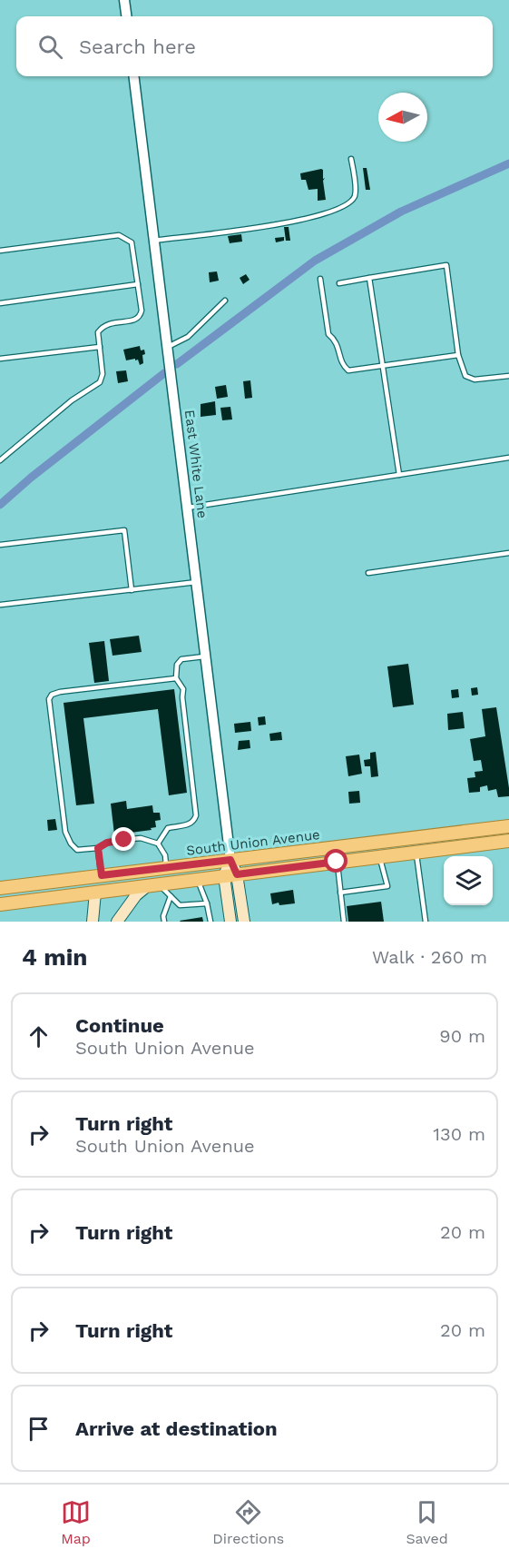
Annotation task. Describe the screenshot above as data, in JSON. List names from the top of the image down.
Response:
{
  "streets": {
    "main road": ["South Union Avenue"],
    "street": ["East White Lane"]
  },
  "crossings": [
    ["East White Lane", "South Union Avenue"]
  ],
  "north": "left",
  "page": {
    "search": "Search here",
    "heading": ["4 min", "Walk · 260 m"],
    "list": [
      ["Continue", "South Union Avenue", "90 m"],
      ["Turn right", "South Union Avenue", "130 m"],
      ["Turn right", "20 m"],
      ["Turn right", "20 m"],
      "Arrive at destination"
    ],
    "nav": ["Map", "Directions", "Saved"]
  }
}
